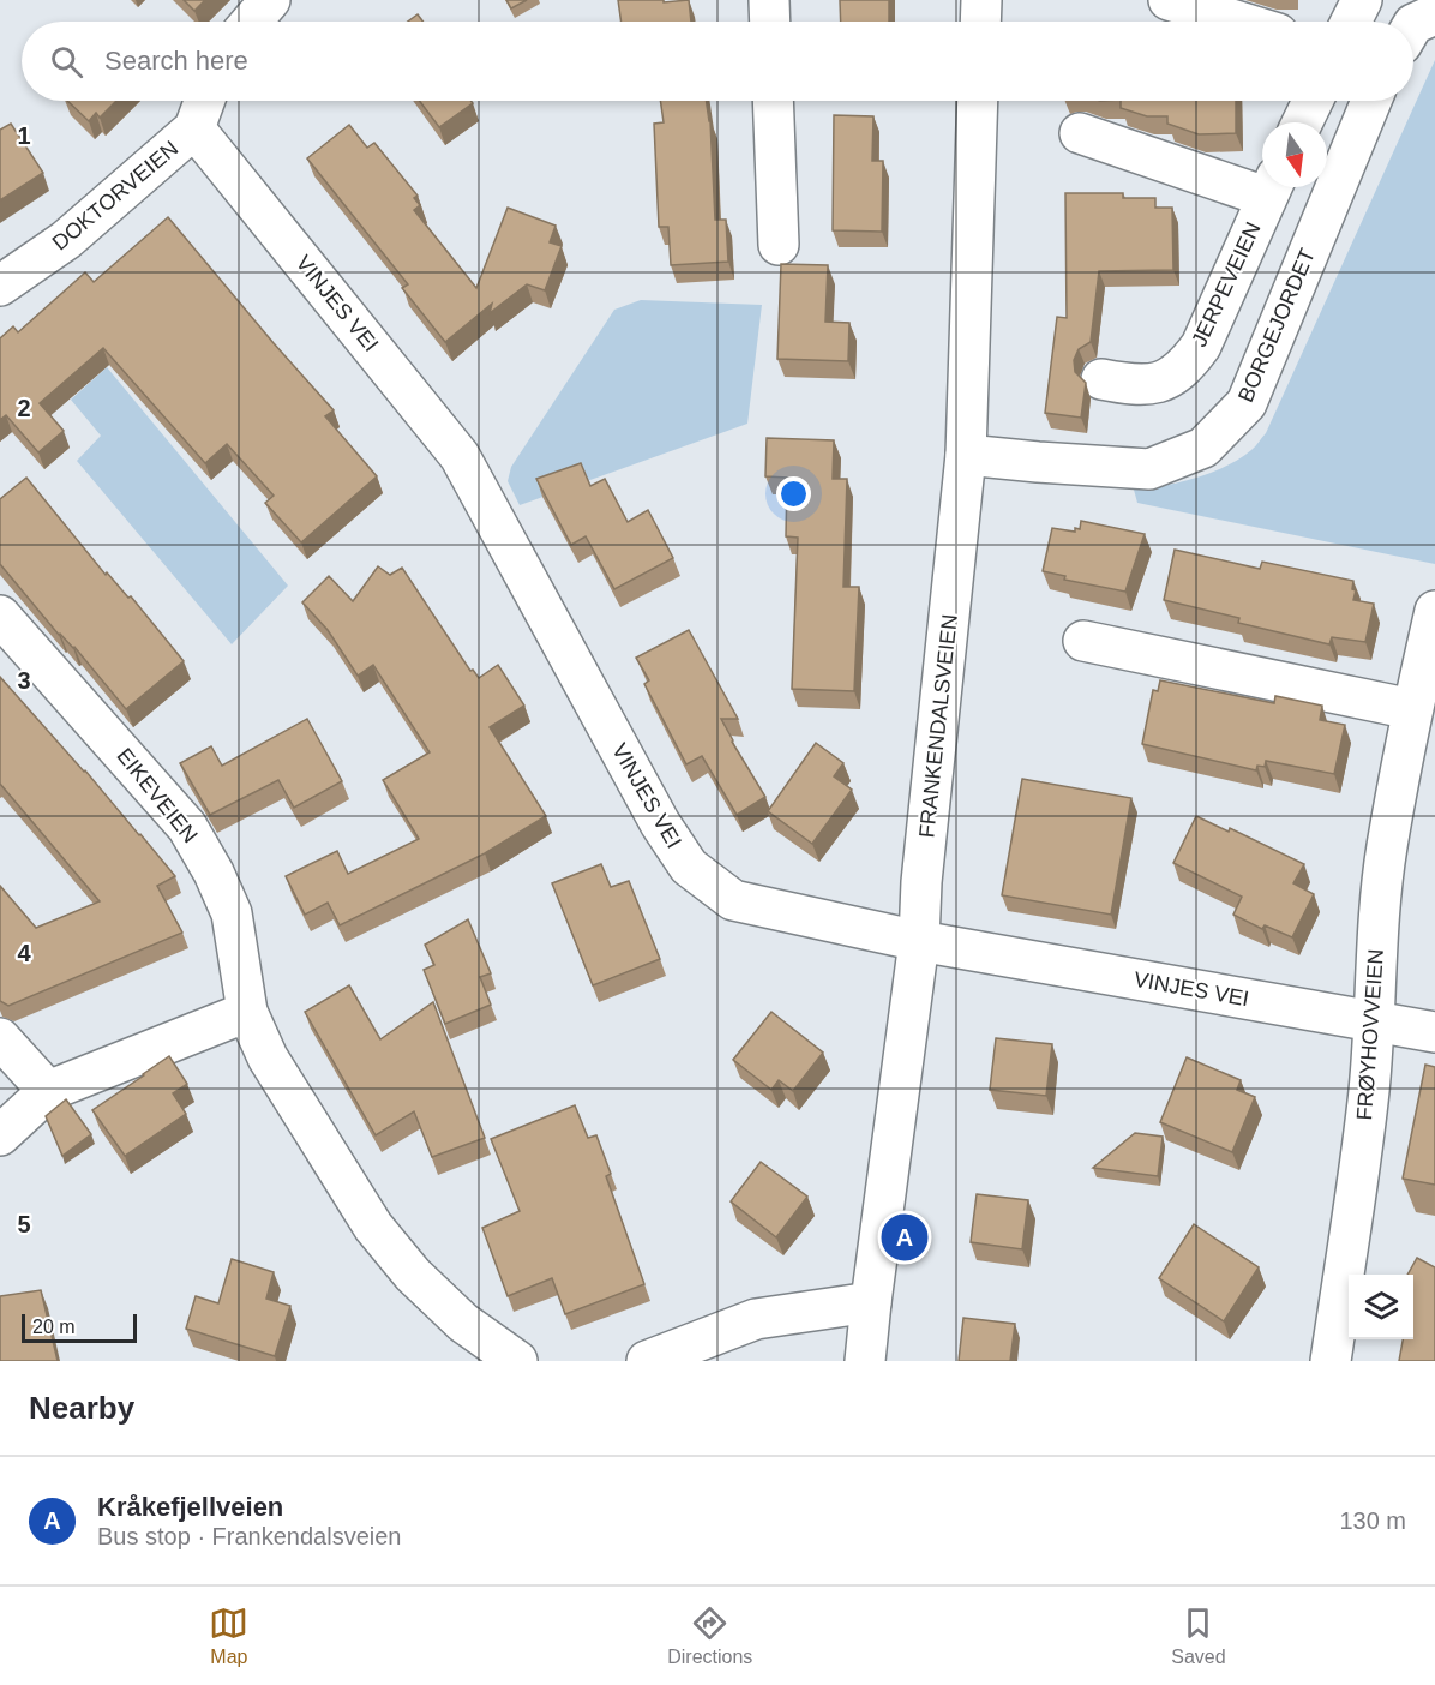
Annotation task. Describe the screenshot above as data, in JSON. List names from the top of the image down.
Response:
{
  "streets": {
    "street": [
      "DOKTORVEIEN",
      "JERPEVEIEN",
      "VINJES VEI",
      "BORGEJORDET",
      "FRANKENDALSVEIEN",
      "EIKEVEIEN",
      "FRØYHOVVEIEN"
    ]
  },
  "crossings": [
    ["DOKTORVEIEN", "VINJES VEI"],
    ["VINJES VEI", "FRANKENDALSVEIEN"],
    ["VINJES VEI", "FRØYHOVVEIEN"],
    ["BORGEJORDET", "FRANKENDALSVEIEN"]
  ],
  "scale_bar": "20 m",
  "north": "bottom",
  "page": {
    "search": "Search here",
    "pins": "A",
    "scale": "20 m",
    "heading": "Nearby",
    "list": [
      {
        "mark": "A",
        "name": "Kråkefjellveien",
        "note": "Bus stop · Frankendalsveien",
        "value": "130 m"
      }
    ],
    "nav": ["Map", "Directions", "Saved"]
  },
  "grid": {
    "rows": [
      "1",
      "2",
      "3",
      "4",
      "5"
    ]
  }
}
